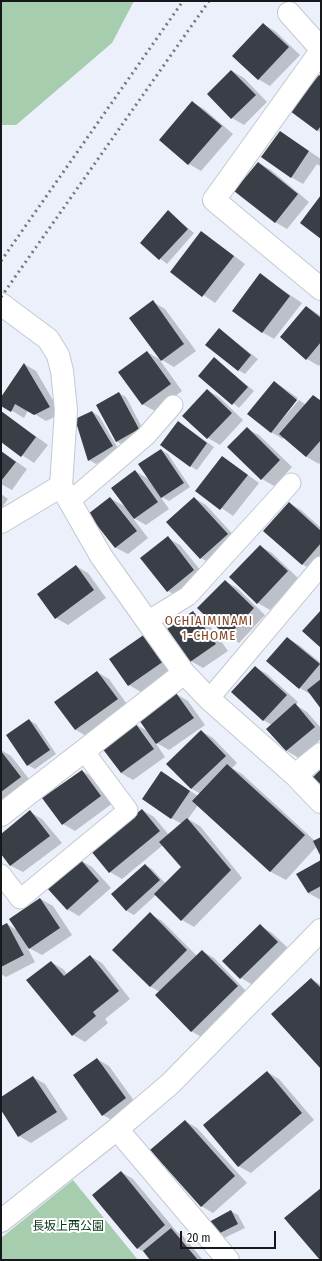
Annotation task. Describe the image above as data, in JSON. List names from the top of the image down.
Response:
{
  "districts": ["OCHIAIMINAMI 1-CHOME"],
  "parks": ["長坂上西公園"],
  "scale_bar": "20 m"
}
